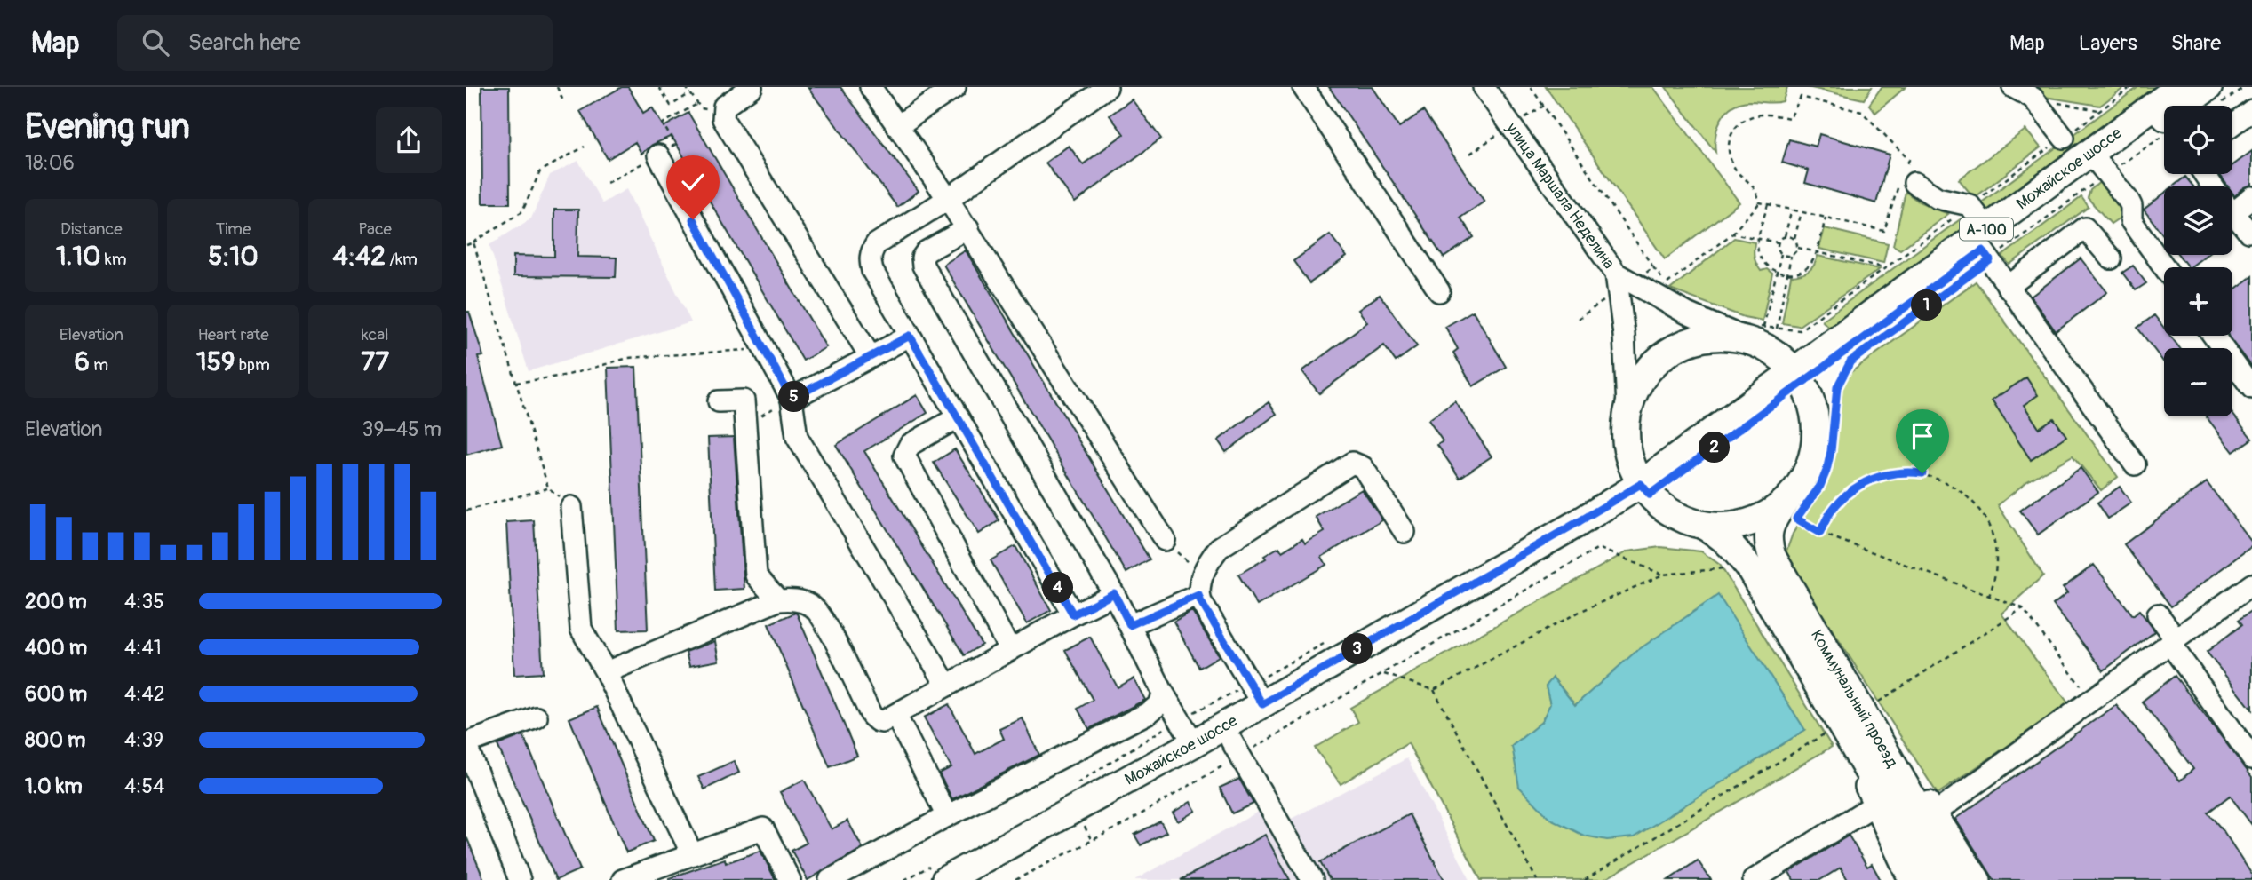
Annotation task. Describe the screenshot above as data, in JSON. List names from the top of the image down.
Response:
{
  "streets": {
    "main road": ["Можайское шоссе", "А-100", "Коммунальный проезд"],
    "street": ["улица Маршала Неделина"]
  },
  "page": {
    "header": "Map",
    "search": "Search here",
    "nav": ["Map", "Layers", "Share"],
    "heading": ["Evening run", "18:06"],
    "map_buttons": ["+", "−"],
    "stats": [
      ["Distance", "1.10 km"],
      ["Time", "5:10"],
      ["Pace", "4:42 /km"],
      ["Elevation", "6 m"],
      ["Heart rate", "159 bpm"],
      ["kcal", "77"]
    ],
    "pins": [
      "1",
      "5",
      "2",
      "4",
      "3"
    ],
    "chart": ["Elevation", "39–45 m"],
    "list": [
      {
        "name": "200 m",
        "note": "4:35"
      },
      {
        "name": "400 m",
        "note": "4:41"
      },
      {
        "name": "600 m",
        "note": "4:42"
      },
      {
        "name": "800 m",
        "note": "4:39"
      },
      {
        "name": "1.0 km",
        "note": "4:54"
      }
    ]
  }
}
